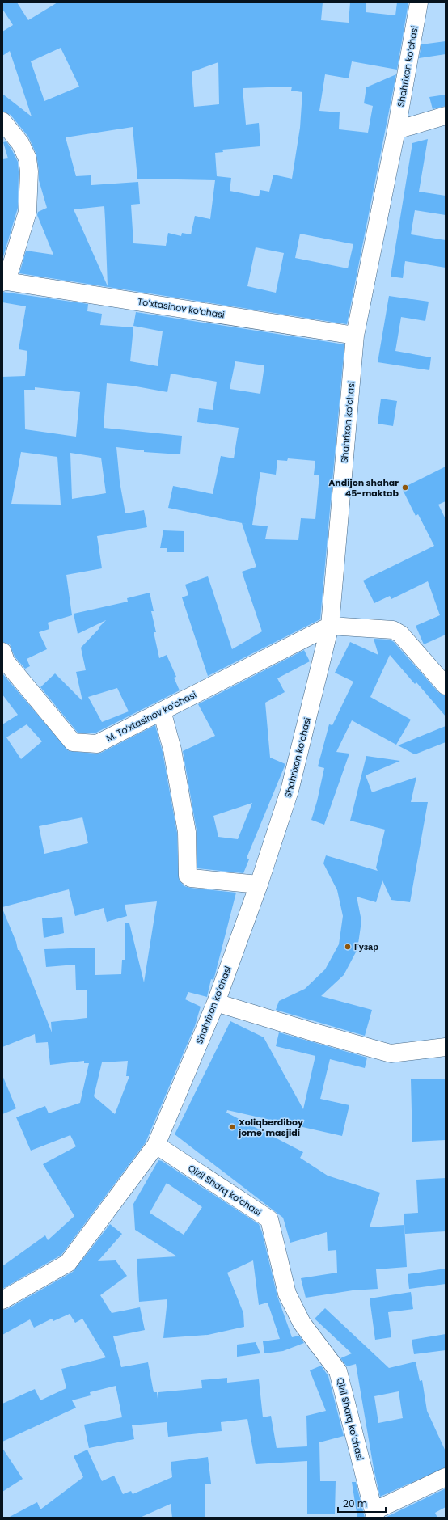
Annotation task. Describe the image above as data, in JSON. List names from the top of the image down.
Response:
{
  "streets": {
    "street": [
      "Shahrixon koʻchasi",
      "Toʻxtasinov koʻchasi",
      "M. Toʻxtasinov koʻchasi",
      "Qizil Sharq koʻchasi"
    ]
  },
  "crossings": [
    ["Shahrixon koʻchasi", "Toʻxtasinov koʻchasi"],
    ["Shahrixon koʻchasi", "M. Toʻxtasinov koʻchasi"],
    ["Shahrixon koʻchasi", "Qizil Sharq koʻchasi"]
  ],
  "places": ["Andijon shahar 45-maktab", "Гузар", "Xoliqberdiboy jome' masjidi"],
  "scale_bar": "20 m"
}
